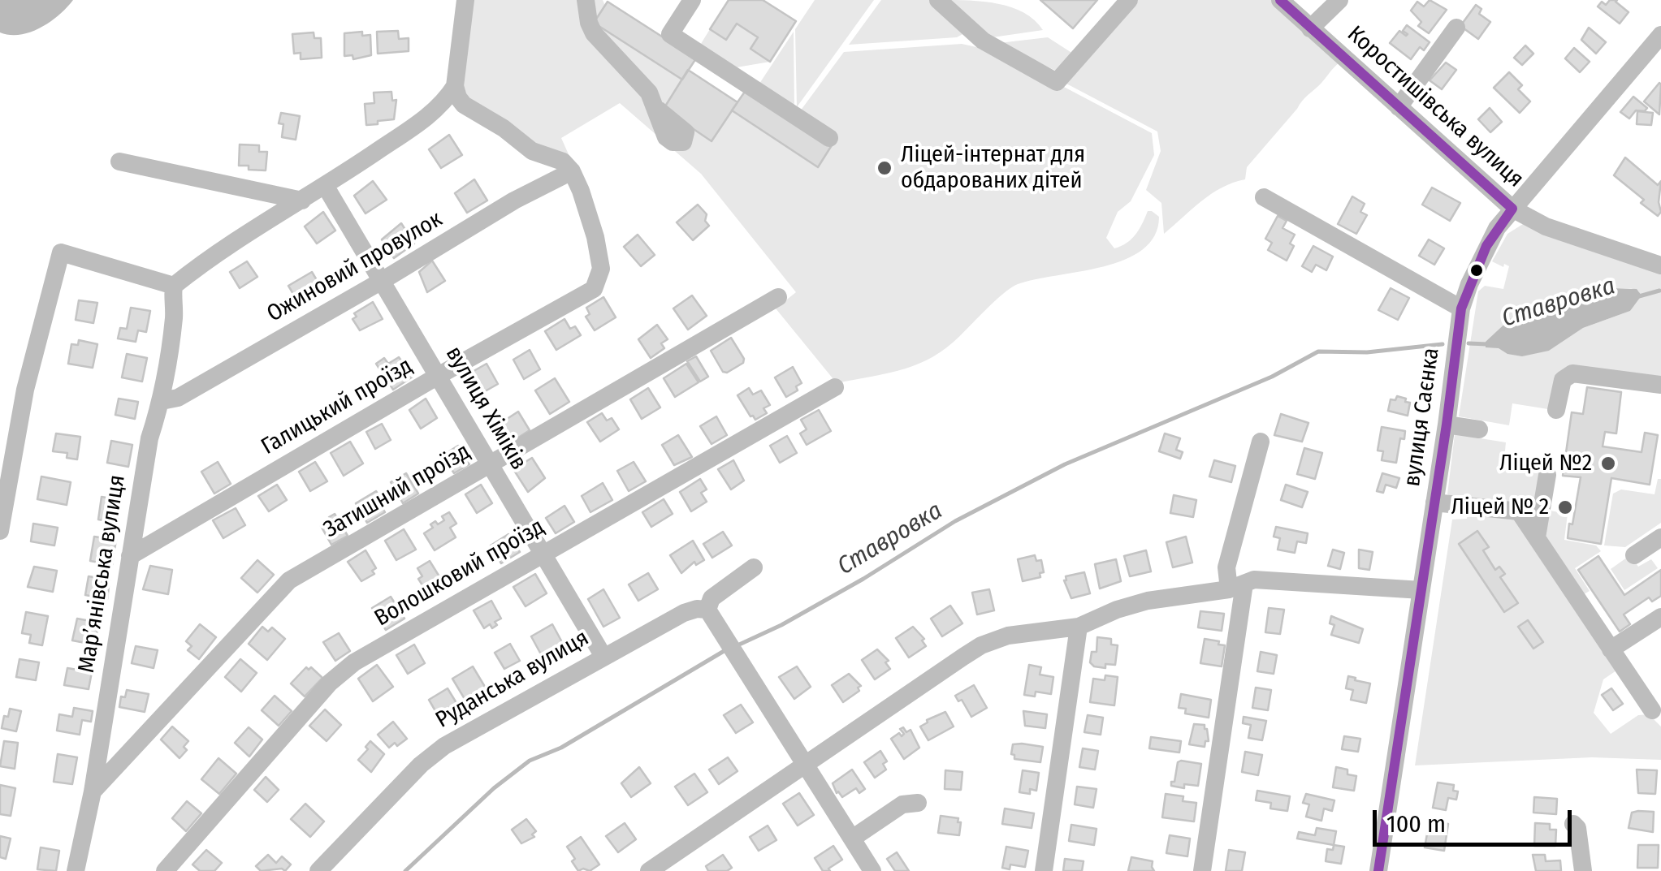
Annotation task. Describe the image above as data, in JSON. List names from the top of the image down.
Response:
{
  "streets": {
    "street": [
      "Коростишівська вулиця",
      "Ожиновий провулок",
      "Галицький проїзд",
      "вулиця Хіміків",
      "вулиця Саєнка",
      "Затишний проїзд",
      "Волошковий проїзд",
      "Марʼянівська вулиця",
      "Руданська вулиця"
    ]
  },
  "crossings": [
    ["Коростишівська вулиця", "вулиця Саєнка"],
    ["Ожиновий провулок", "Галицький проїзд"],
    ["Ожиновий провулок", "вулиця Хіміків"],
    ["Ожиновий провулок", "Марʼянівська вулиця"],
    ["Галицький проїзд", "вулиця Хіміків"],
    ["Галицький проїзд", "Марʼянівська вулиця"],
    ["вулиця Хіміків", "Затишний проїзд"],
    ["вулиця Хіміків", "Волошковий проїзд"],
    ["вулиця Хіміків", "Руданська вулиця"],
    ["Затишний проїзд", "Марʼянівська вулиця"]
  ],
  "water": ["Ставровка"],
  "places": ["Ліцей-інтернат для обдарованих дітей", "Ліцей №2", "Ліцей № 2"],
  "scale_bar": "100 m"
}
